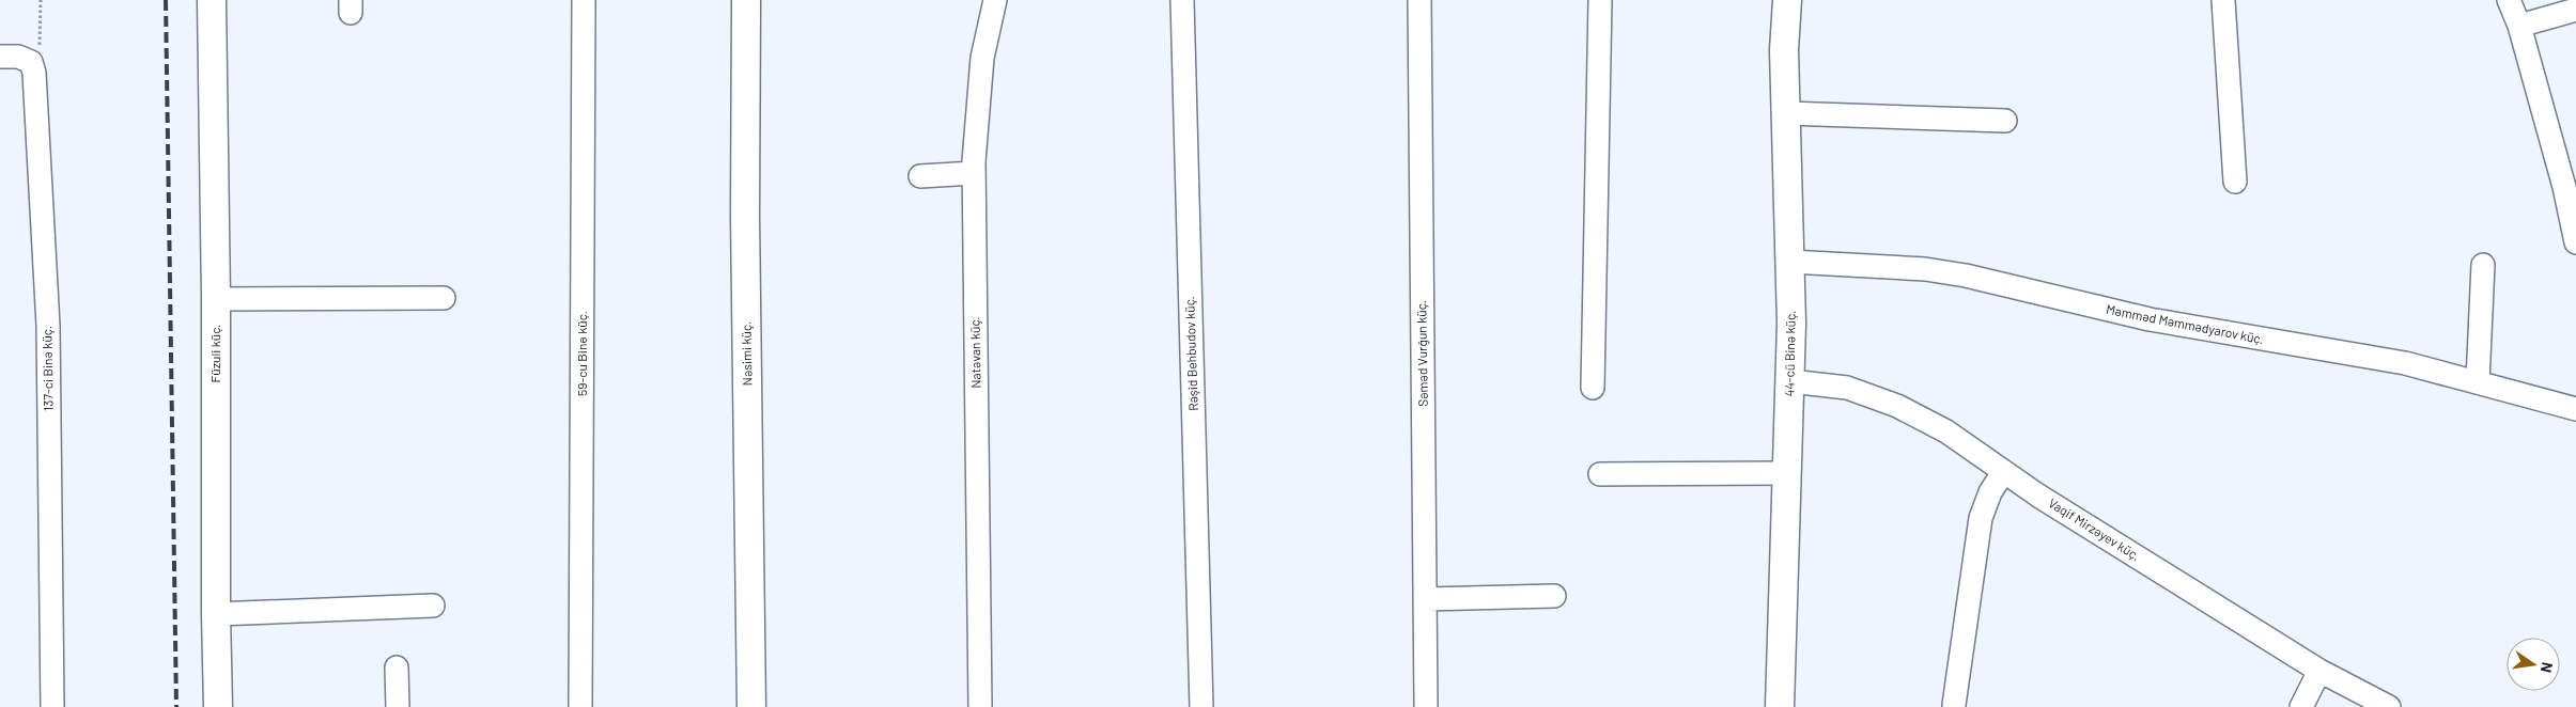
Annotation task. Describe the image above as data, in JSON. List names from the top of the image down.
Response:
{
  "streets": {
    "street": [
      "Məmməd Məmmədyarov küç.",
      "Natəvan küç.",
      "Füzuli küç.",
      "59-cu Binə küç.",
      "Nəsimi küç.",
      "Rəşid Behbudov küç.",
      "Səməd Vurğun küç.",
      "44-cü Binə küç.",
      "137-ci Binə küç.",
      "Vaqif Mirzəyev küç."
    ]
  },
  "crossings": [
    ["Məmməd Məmmədyarov küç.", "44-cü Binə küç."],
    ["44-cü Binə küç.", "Vaqif Mirzəyev küç."]
  ],
  "north": "right"
}
